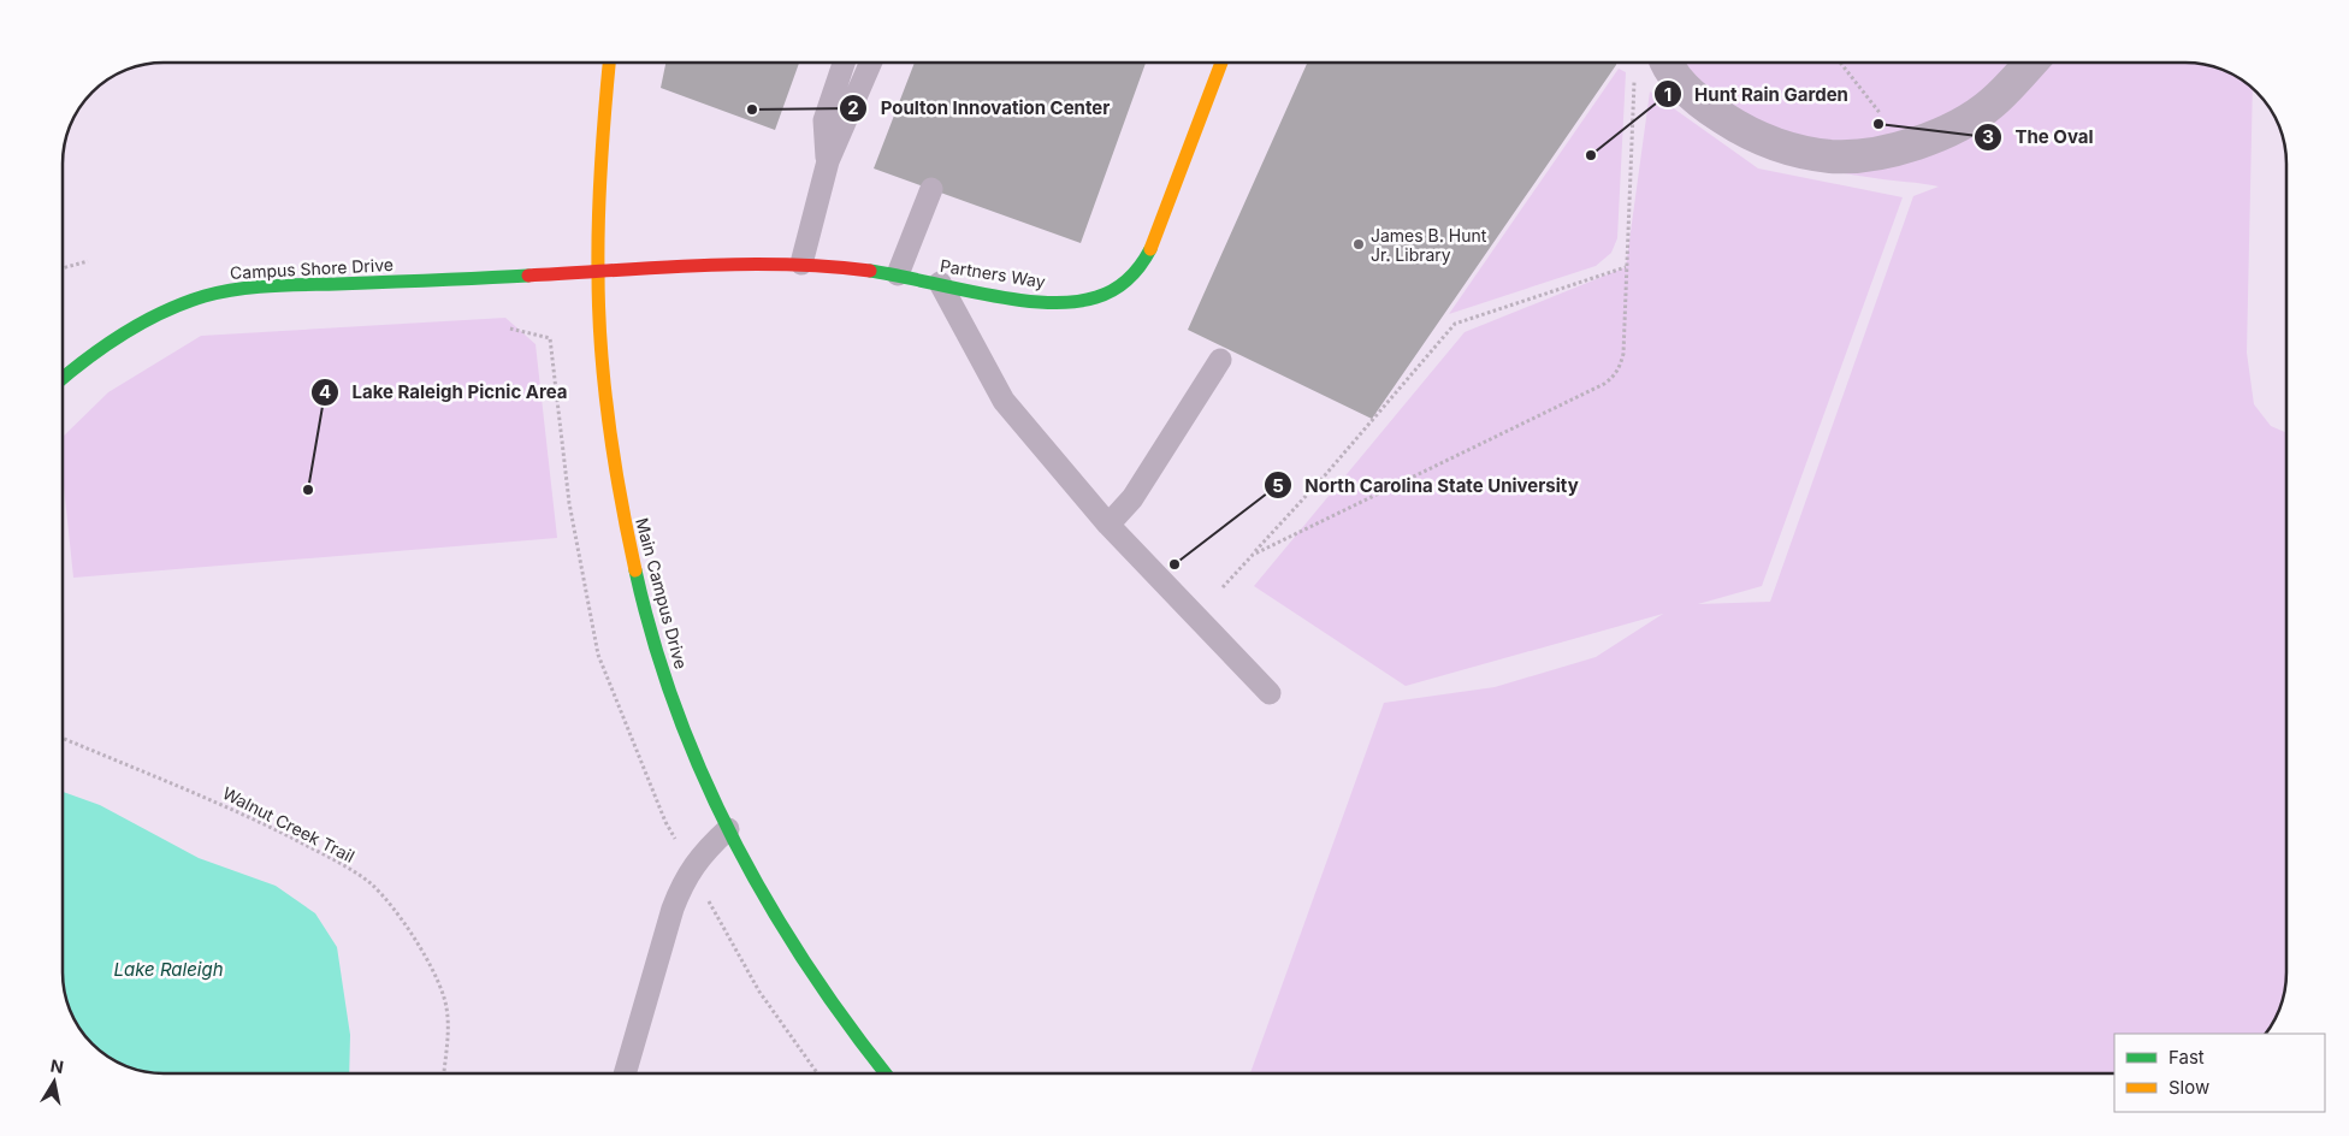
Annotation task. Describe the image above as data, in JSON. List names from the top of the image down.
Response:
{
  "streets": {
    "street": ["Campus Shore Drive", "Partners Way", "Main Campus Drive"],
    "path": ["Walnut Creek Trail"]
  },
  "crossings": [
    ["Campus Shore Drive", "Partners Way"],
    ["Campus Shore Drive", "Main Campus Drive"],
    ["Partners Way", "Main Campus Drive"]
  ],
  "water": ["Lake Raleigh"],
  "places": [
    "Poulton Innovation Center",
    "The Oval",
    "Hunt Rain Garden",
    "James B. Hunt Jr. Library",
    "Lake Raleigh Picnic Area",
    "North Carolina State University"
  ],
  "legend": ["Fast", "Slow"],
  "north": "top"
}
